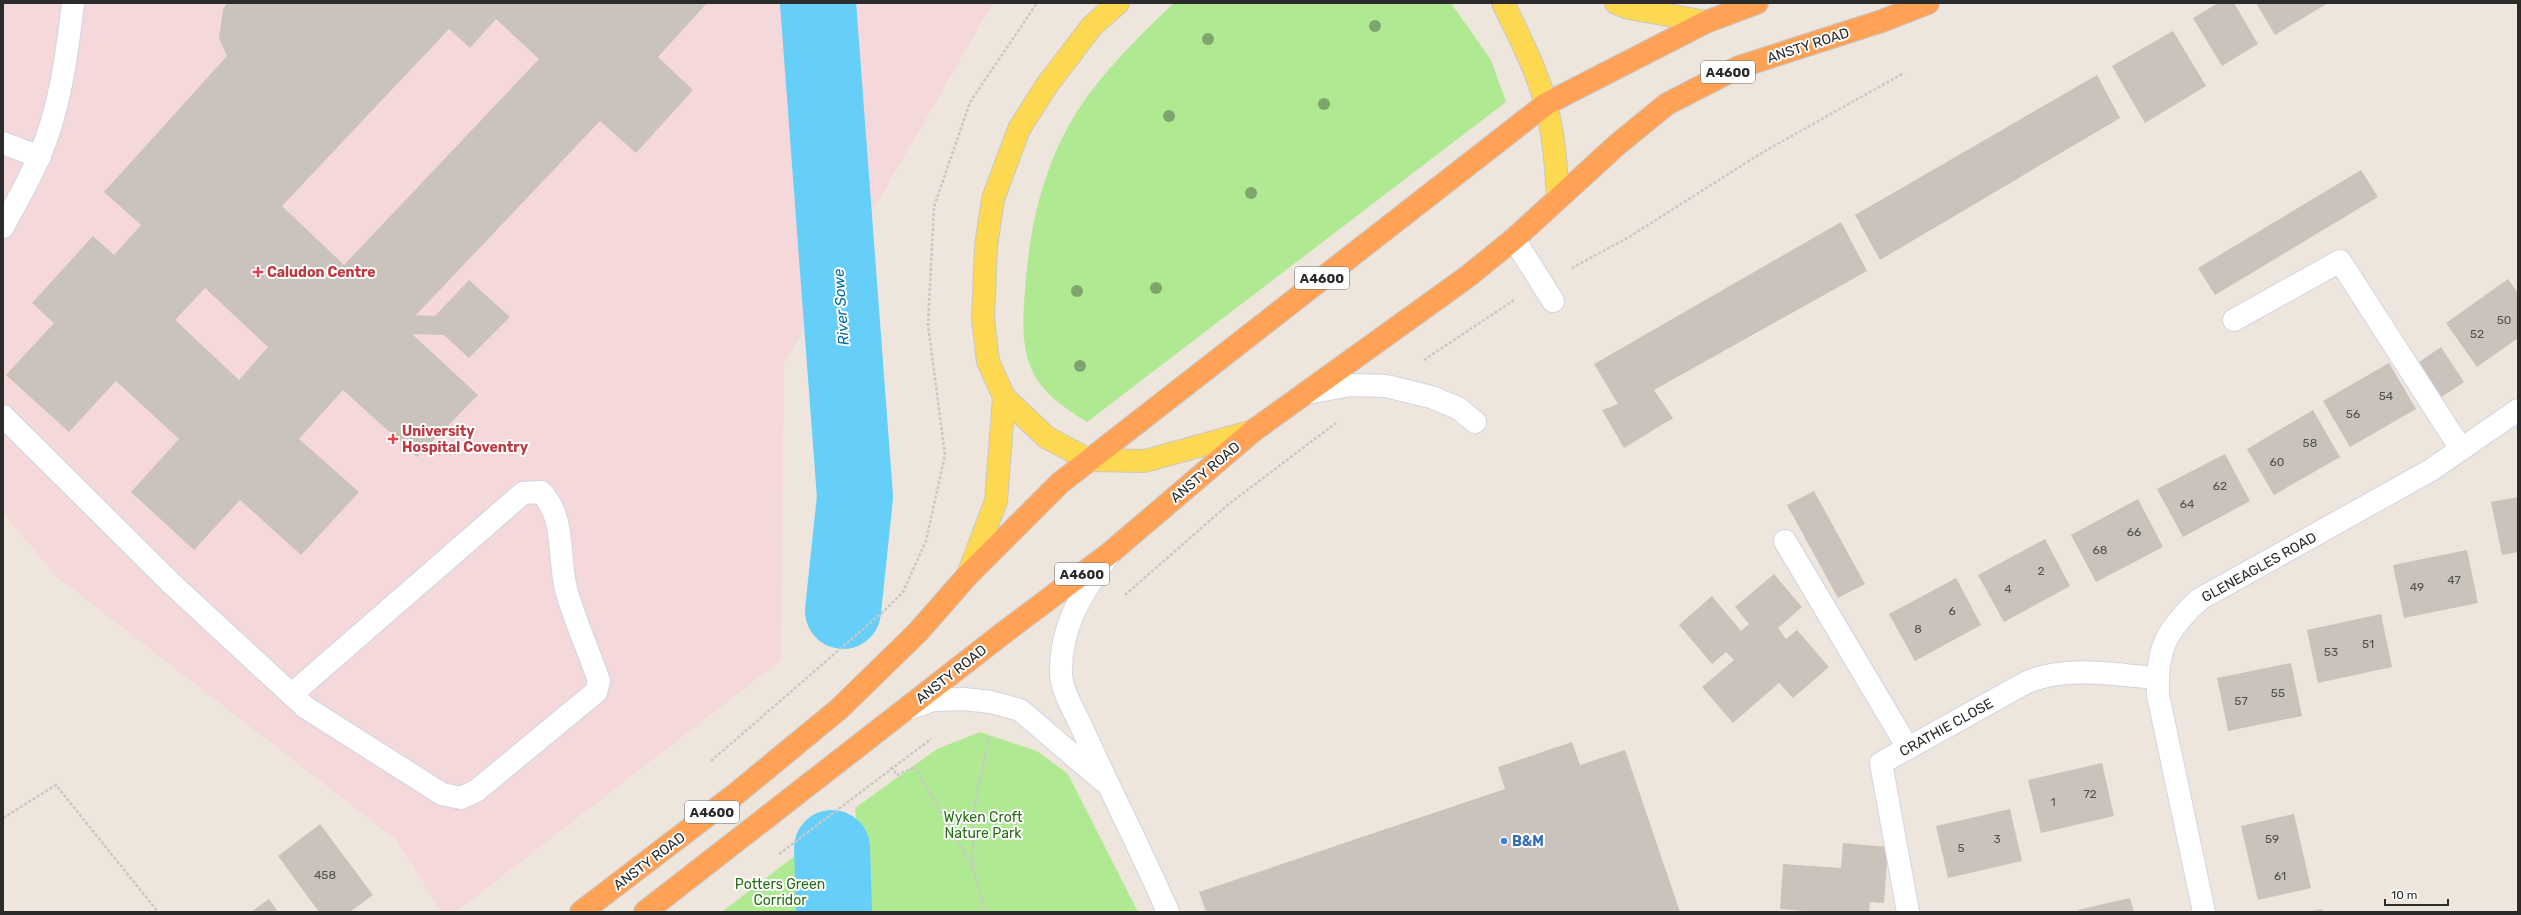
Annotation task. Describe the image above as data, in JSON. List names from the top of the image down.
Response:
{
  "streets": {
    "highway": ["ANSTY ROAD", "A4600"],
    "street": ["GLENEAGLES ROAD", "CRATHIE CLOSE"]
  },
  "crossings": [
    ["ANSTY ROAD", "A4600"],
    ["GLENEAGLES ROAD", "CRATHIE CLOSE"]
  ],
  "water": ["River Sowe"],
  "parks": ["Wyken Croft Nature Park", "Potters Green Corridor"],
  "places": {
    "health": ["Caludon Centre", "University Hospital Coventry"],
    "other": ["B&M"]
  },
  "house_numbers": [
    "50",
    "52",
    "54",
    "56",
    "58",
    "60",
    "62",
    "64",
    "66",
    "68",
    "2",
    "47",
    "49",
    "4",
    "6",
    "8",
    "51",
    "53",
    "55",
    "57",
    "72",
    "1",
    "3",
    "59",
    "5",
    "458",
    "61"
  ],
  "scale_bar": "10 m"
}
